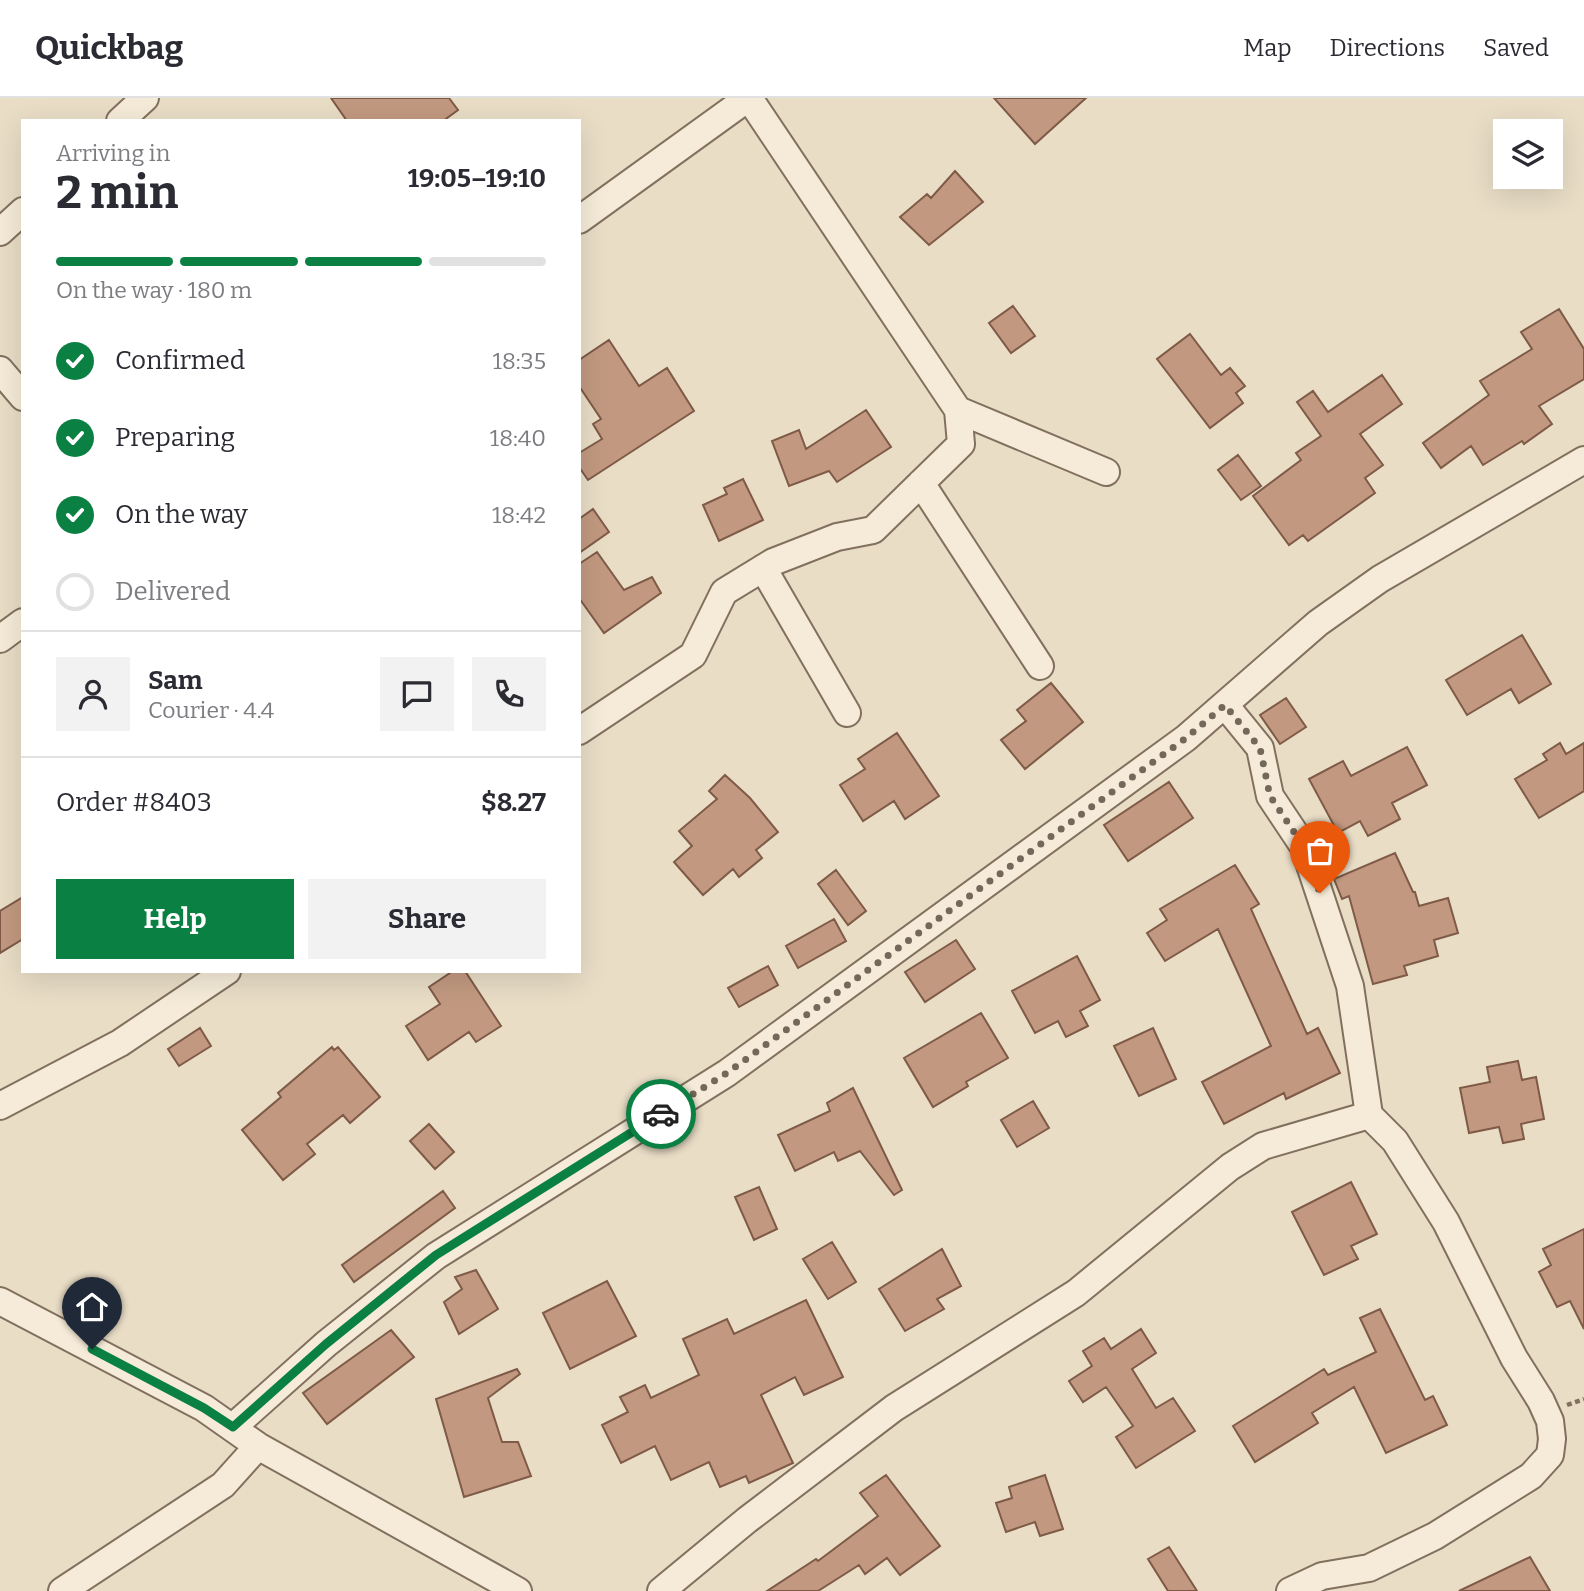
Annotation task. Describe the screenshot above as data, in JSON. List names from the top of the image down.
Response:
{
  "page": {
    "header": "Quickbag",
    "nav": ["Map", "Directions", "Saved"],
    "heading": ["2 min", "Arriving in", "19:05–19:10"],
    "panel": [
      "Sam",
      "Courier · 4.4",
      "Order #8403",
      "$8.27"
    ],
    "bar": "On the way · 180 m",
    "list": [
      ["Confirmed", "18:35"],
      ["Preparing", "18:40"],
      ["On the way", "18:42"],
      "Delivered"
    ],
    "buttons": ["Help", "Share"]
  }
}
